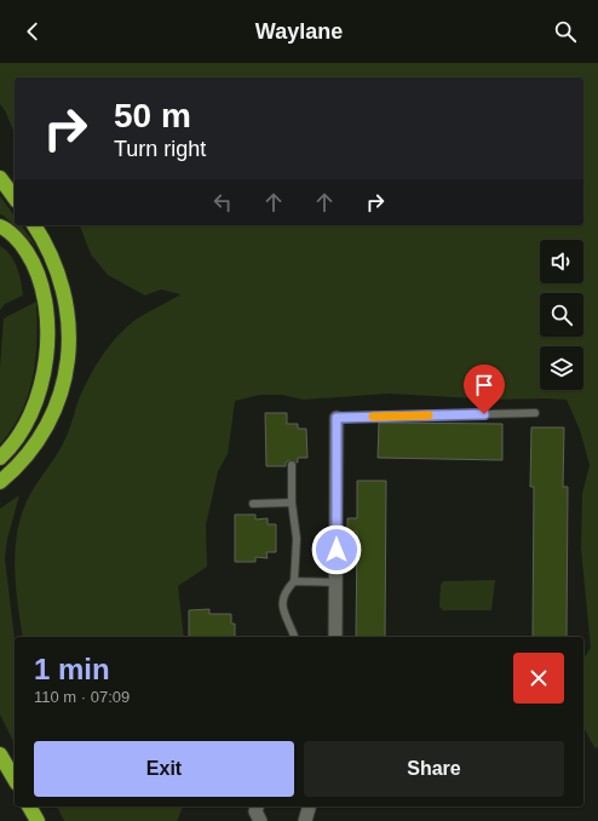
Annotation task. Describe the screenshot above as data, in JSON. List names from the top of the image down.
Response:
{
  "page": {
    "header": "Waylane",
    "turn": ["50 m", "Turn right"],
    "heading": ["1 min", "110 m · 07:09"],
    "buttons": ["Exit", "Share"]
  }
}
